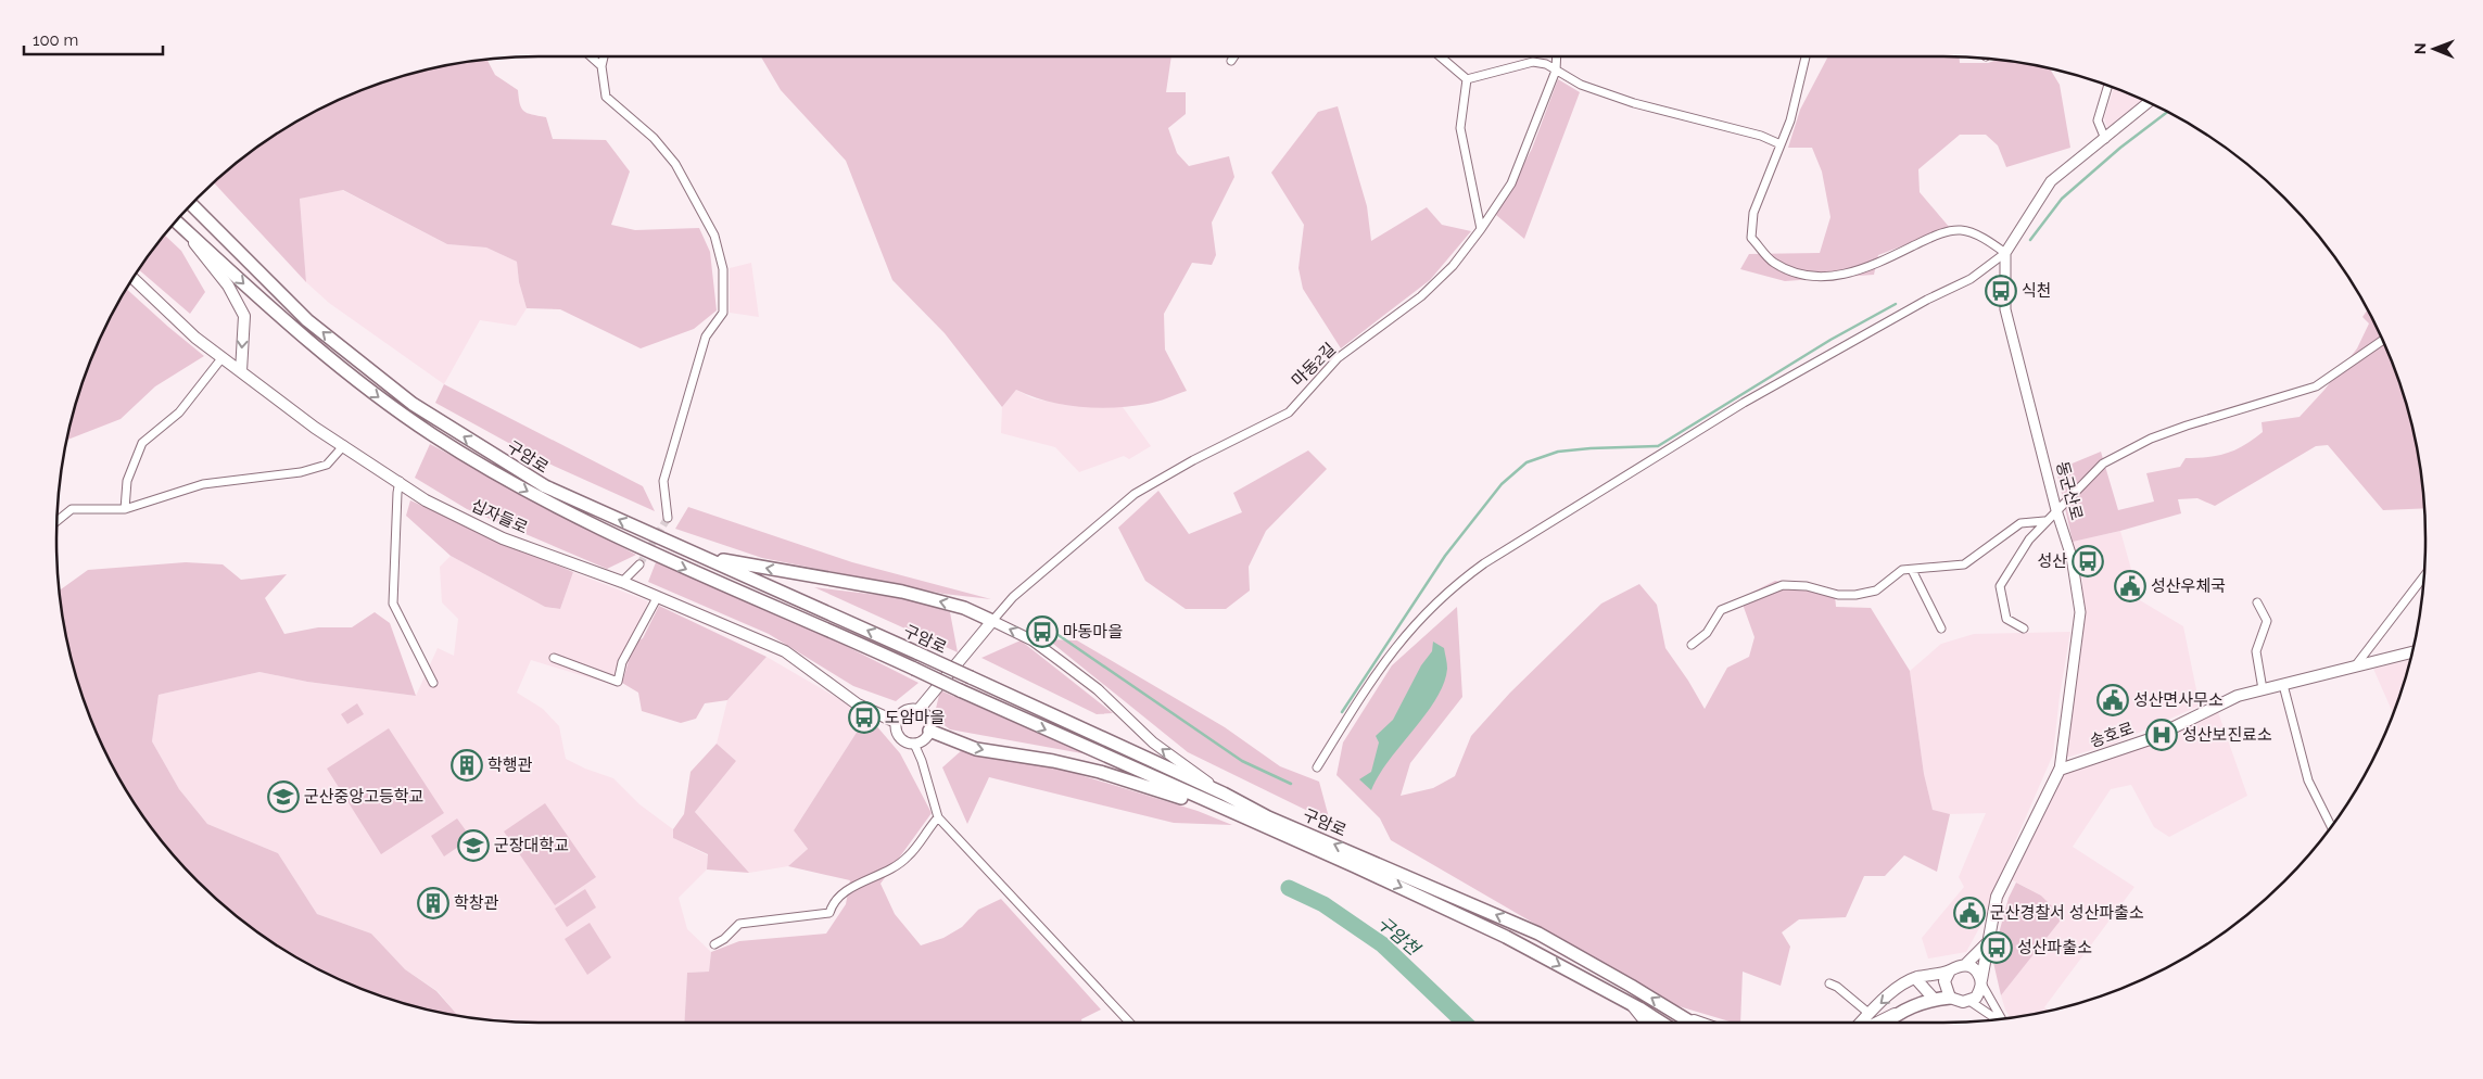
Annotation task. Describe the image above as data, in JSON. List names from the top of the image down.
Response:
{
  "streets": {
    "main road": [
      "구암로",
      "동군산로",
      "십자들로",
      "송호로"
    ],
    "street": ["마동2길"]
  },
  "crossings": [
    ["동군산로", "송호로"]
  ],
  "water": ["구암천"],
  "places": {
    "bus stop": [
      "식천",
      "성산",
      "마동마을",
      "도암마을",
      "성산파출소"
    ],
    "public building": ["성산우체국", "성산면사무소", "군산경찰서 성산파출소"],
    "hospital": ["성산보진료소"],
    "building": ["학행관", "학창관"],
    "school or university": ["군산중앙고등학교", "군장대학교"]
  },
  "scale_bar": "100 m",
  "north": "left"
}
